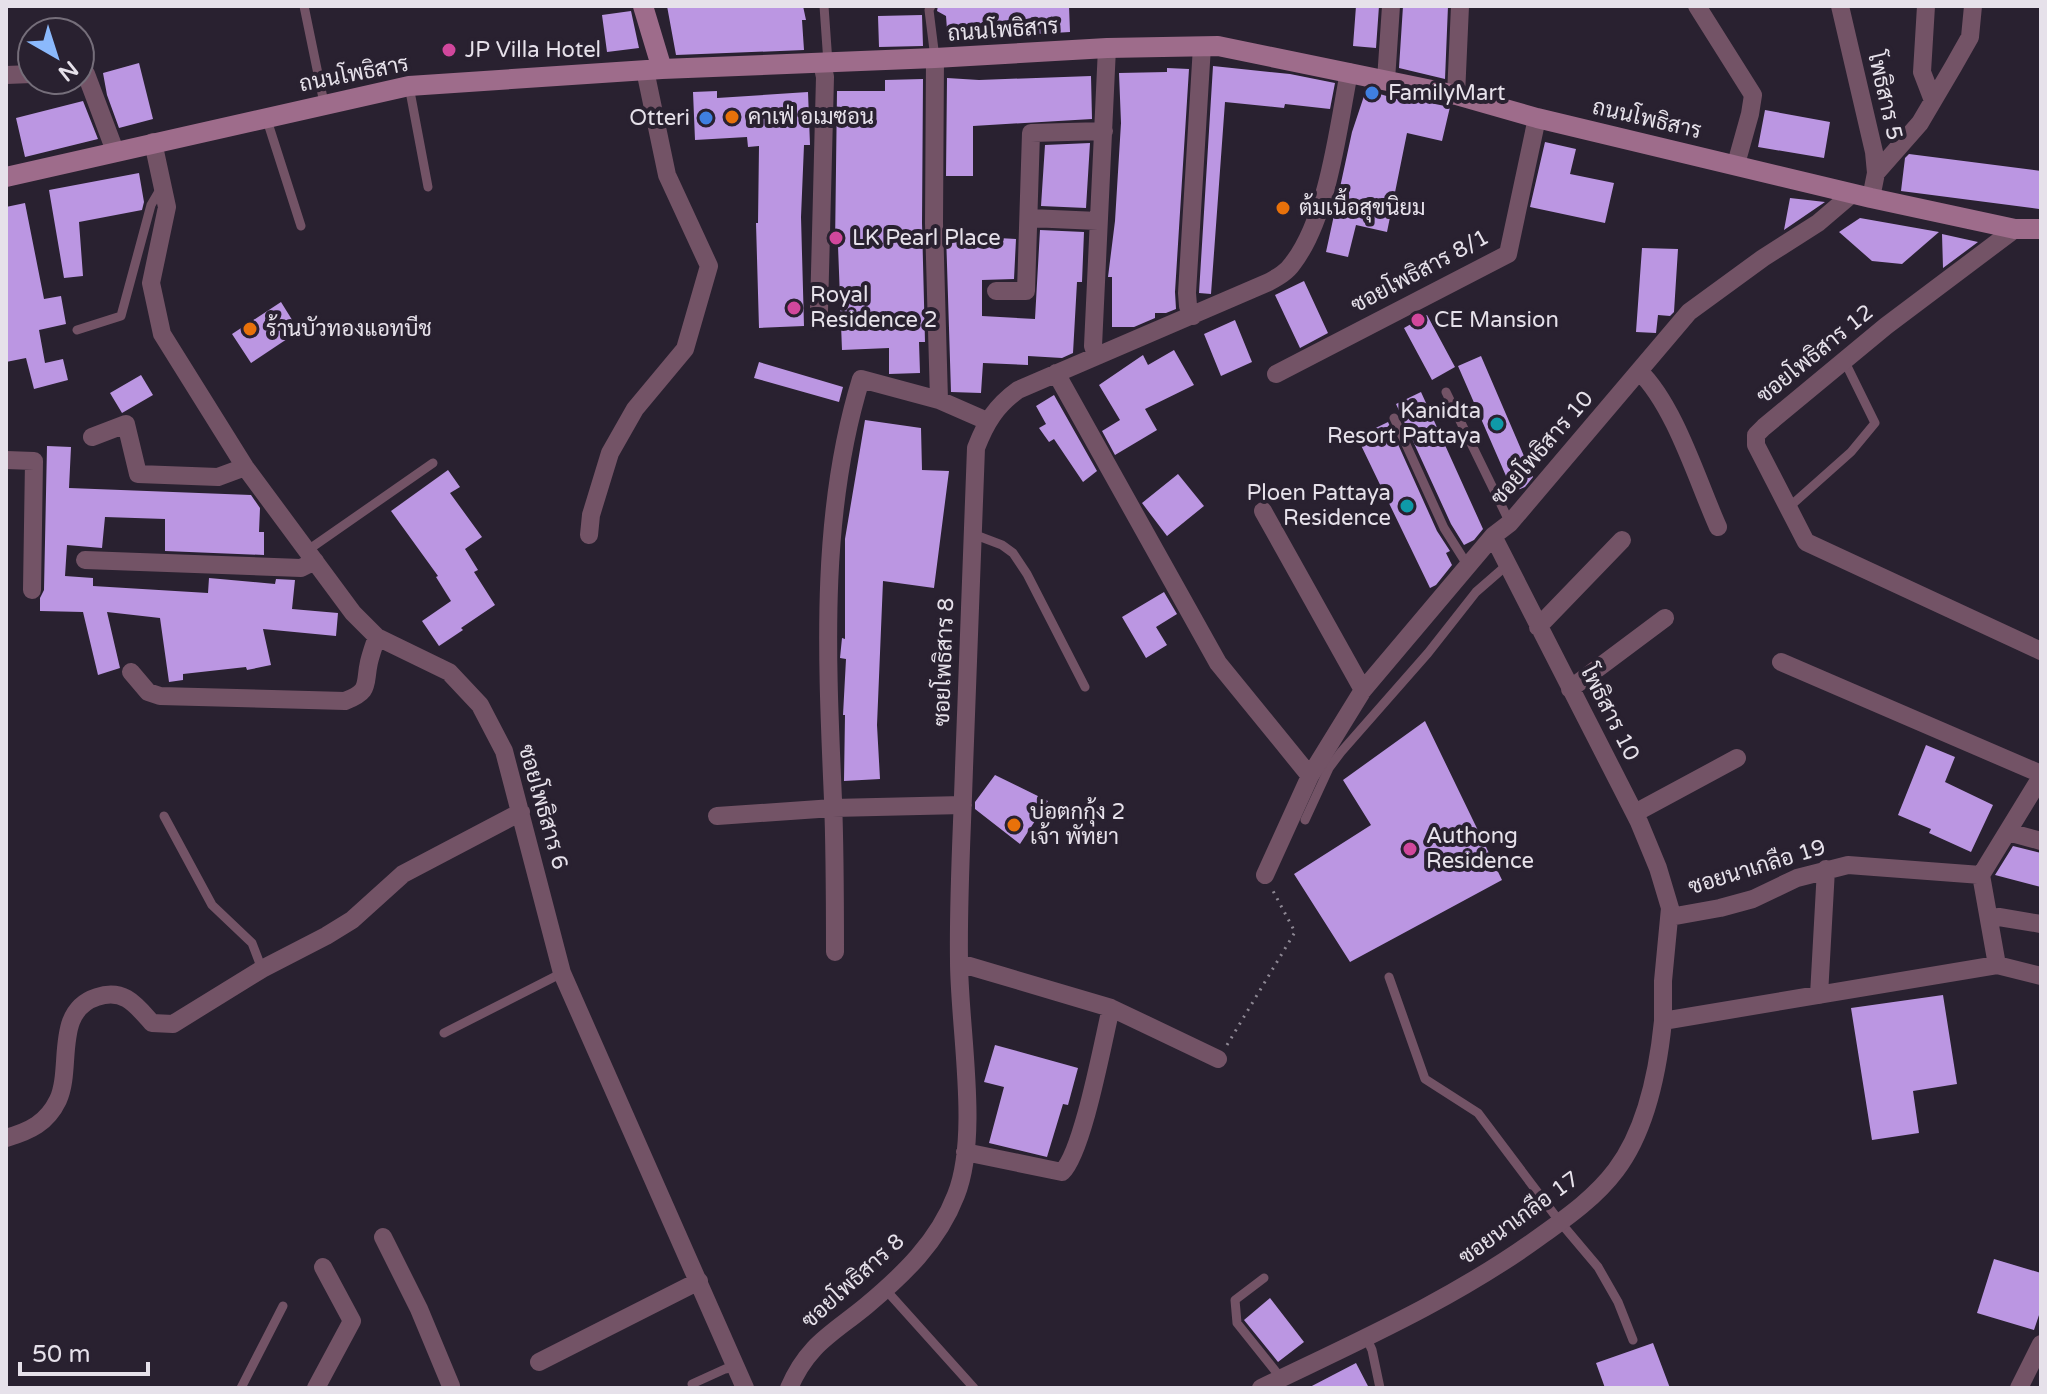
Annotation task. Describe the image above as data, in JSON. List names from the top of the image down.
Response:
{
  "streets": {
    "street": [
      "ถนนโพธิสาร",
      "โพธิสาร 5",
      "ซอยโพธิสาร 8/1",
      "ซอยโพธิสาร 12",
      "ซอยโพธิสาร 10",
      "ซอยโพธิสาร 8",
      "โพธิสาร 10",
      "ซอยโพธิสาร 6",
      "ซอยนาเกลือ 19",
      "ซอยนาเกลือ 17"
    ]
  },
  "crossings": [
    ["ถนนโพธิสาร", "โพธิสาร 5"],
    ["ถนนโพธิสาร", "ซอยโพธิสาร 8/1"],
    ["ถนนโพธิสาร", "ซอยโพธิสาร 12"],
    ["ถนนโพธิสาร", "ซอยโพธิสาร 10"],
    ["ถนนโพธิสาร", "ซอยโพธิสาร 8"],
    ["ถนนโพธิสาร", "ซอยโพธิสาร 6"],
    ["โพธิสาร 5", "ซอยโพธิสาร 10"],
    ["ซอยโพธิสาร 10", "โพธิสาร 10"],
    ["โพธิสาร 10", "ซอยนาเกลือ 19"],
    ["โพธิสาร 10", "ซอยนาเกลือ 17"],
    ["ซอยนาเกลือ 19", "ซอยนาเกลือ 17"]
  ],
  "places": [
    "JP Villa Hotel",
    "FamilyMart",
    "คาเฟ่ อเมซอน",
    "Otteri",
    "ต้มเนื้อสุขนิยม",
    "LK Pearl Place",
    "Royal Residence 2",
    "CE Mansion",
    "ร้านบัวทองแอทบีช",
    "Kanidta Resort Pattaya",
    "Ploen Pattaya Residence",
    "บ่อตกกุ้ง 2 เจ้า พัทยา",
    "Authong Residence"
  ],
  "scale_bar": "50 m",
  "north": "bottom right"
}
